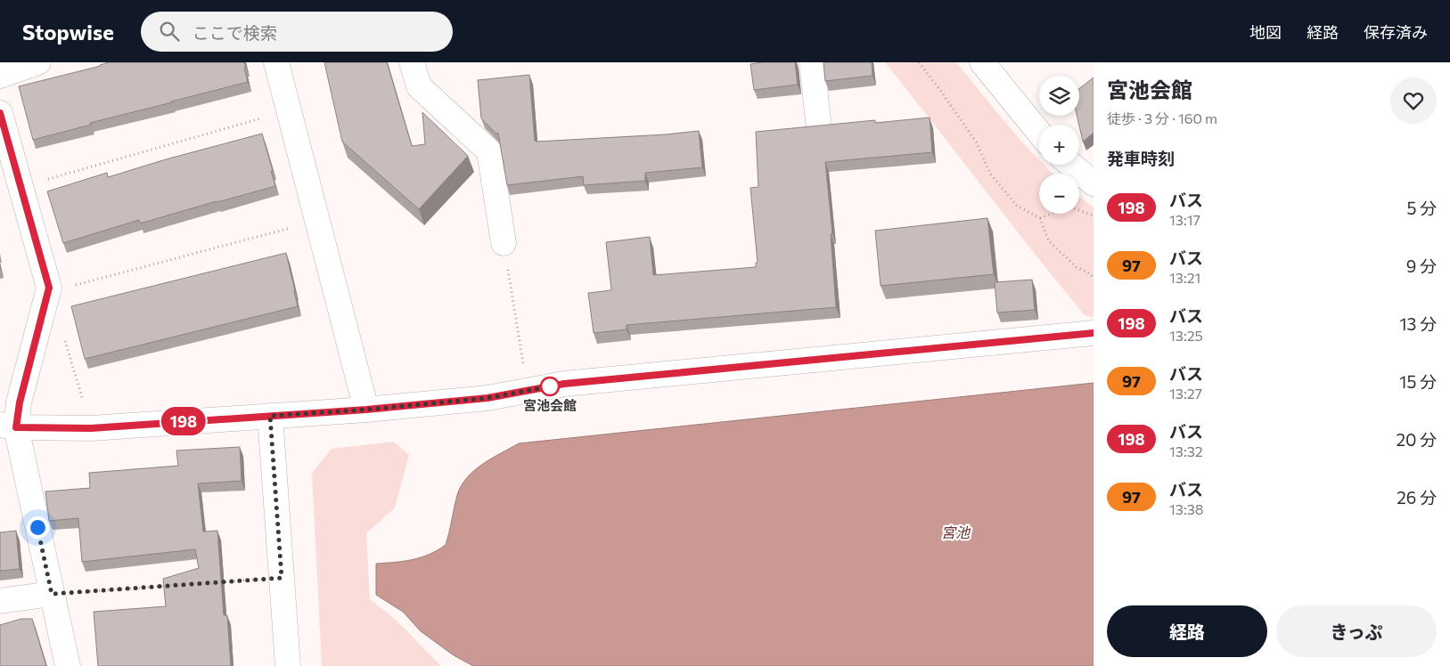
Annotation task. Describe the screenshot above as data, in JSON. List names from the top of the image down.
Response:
{
  "water": ["宮池"],
  "places": ["宮池会館"],
  "lines": ["bus line 198"],
  "page": {
    "header": "Stopwise",
    "search": "ここで検索",
    "nav": ["地図", "経路", "保存済み"],
    "on_map": "198",
    "heading": [
      ["宮池会館", "徒歩 · 3 分 · 160 m"],
      "発車時刻"
    ],
    "map_buttons": ["+", "−"],
    "list": [
      {
        "mark": "198",
        "name": "バス",
        "note": "13:17",
        "value": "5 分"
      },
      {
        "mark": "97",
        "name": "バス",
        "note": "13:21",
        "value": "9 分"
      },
      {
        "mark": "198",
        "name": "バス",
        "note": "13:25",
        "value": "13 分"
      },
      {
        "mark": "97",
        "name": "バス",
        "note": "13:27",
        "value": "15 分"
      },
      {
        "mark": "198",
        "name": "バス",
        "note": "13:32",
        "value": "20 分"
      },
      {
        "mark": "97",
        "name": "バス",
        "note": "13:38",
        "value": "26 分"
      }
    ],
    "buttons": ["経路", "きっぷ"]
  }
}
